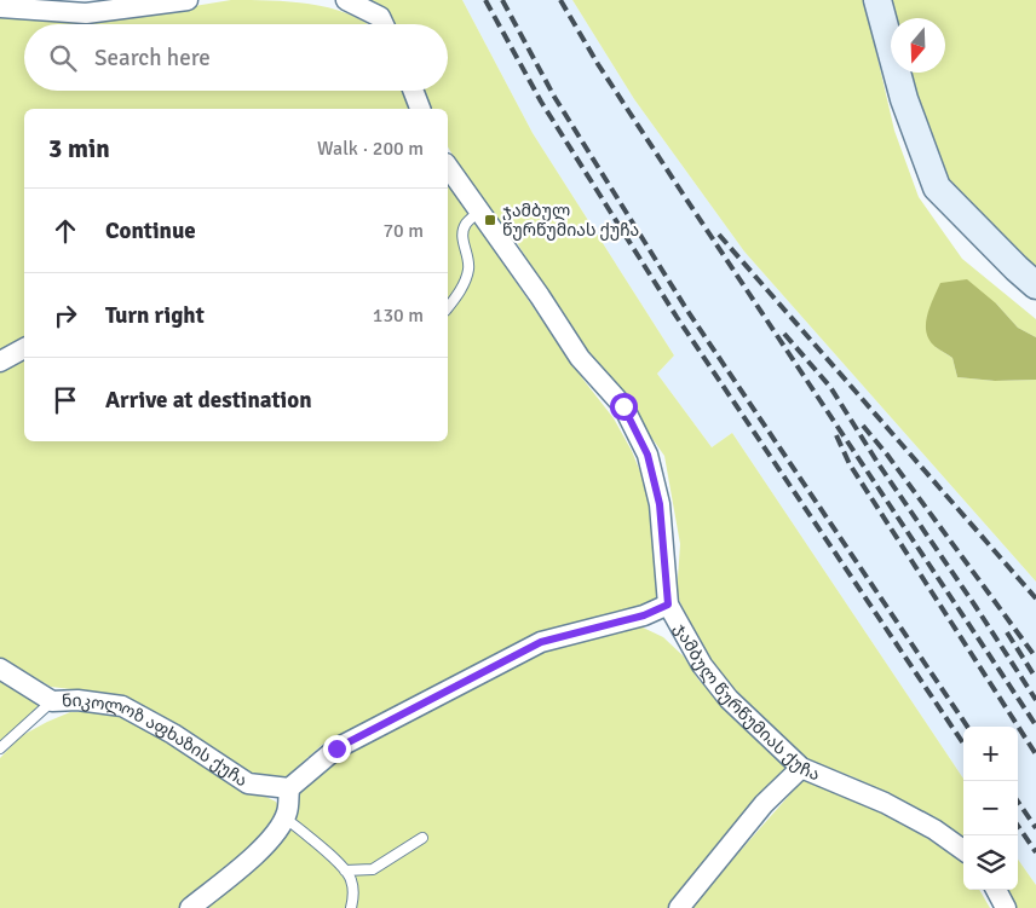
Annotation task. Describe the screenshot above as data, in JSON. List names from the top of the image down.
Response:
{
  "streets": {
    "street": ["ჯამბულ წურწუმიას ქუჩა", "ნიკოლოზ აფხაზის ქუჩა"]
  },
  "places": {
    "transit": ["ჯამბულ წურწუმიას ქუჩა"]
  },
  "north": "bottom",
  "page": {
    "search": "Search here",
    "heading": ["3 min", "Walk · 200 m"],
    "list": [
      ["Continue", "70 m"],
      ["Turn right", "130 m"],
      "Arrive at destination"
    ],
    "map_buttons": ["+", "−"]
  }
}
